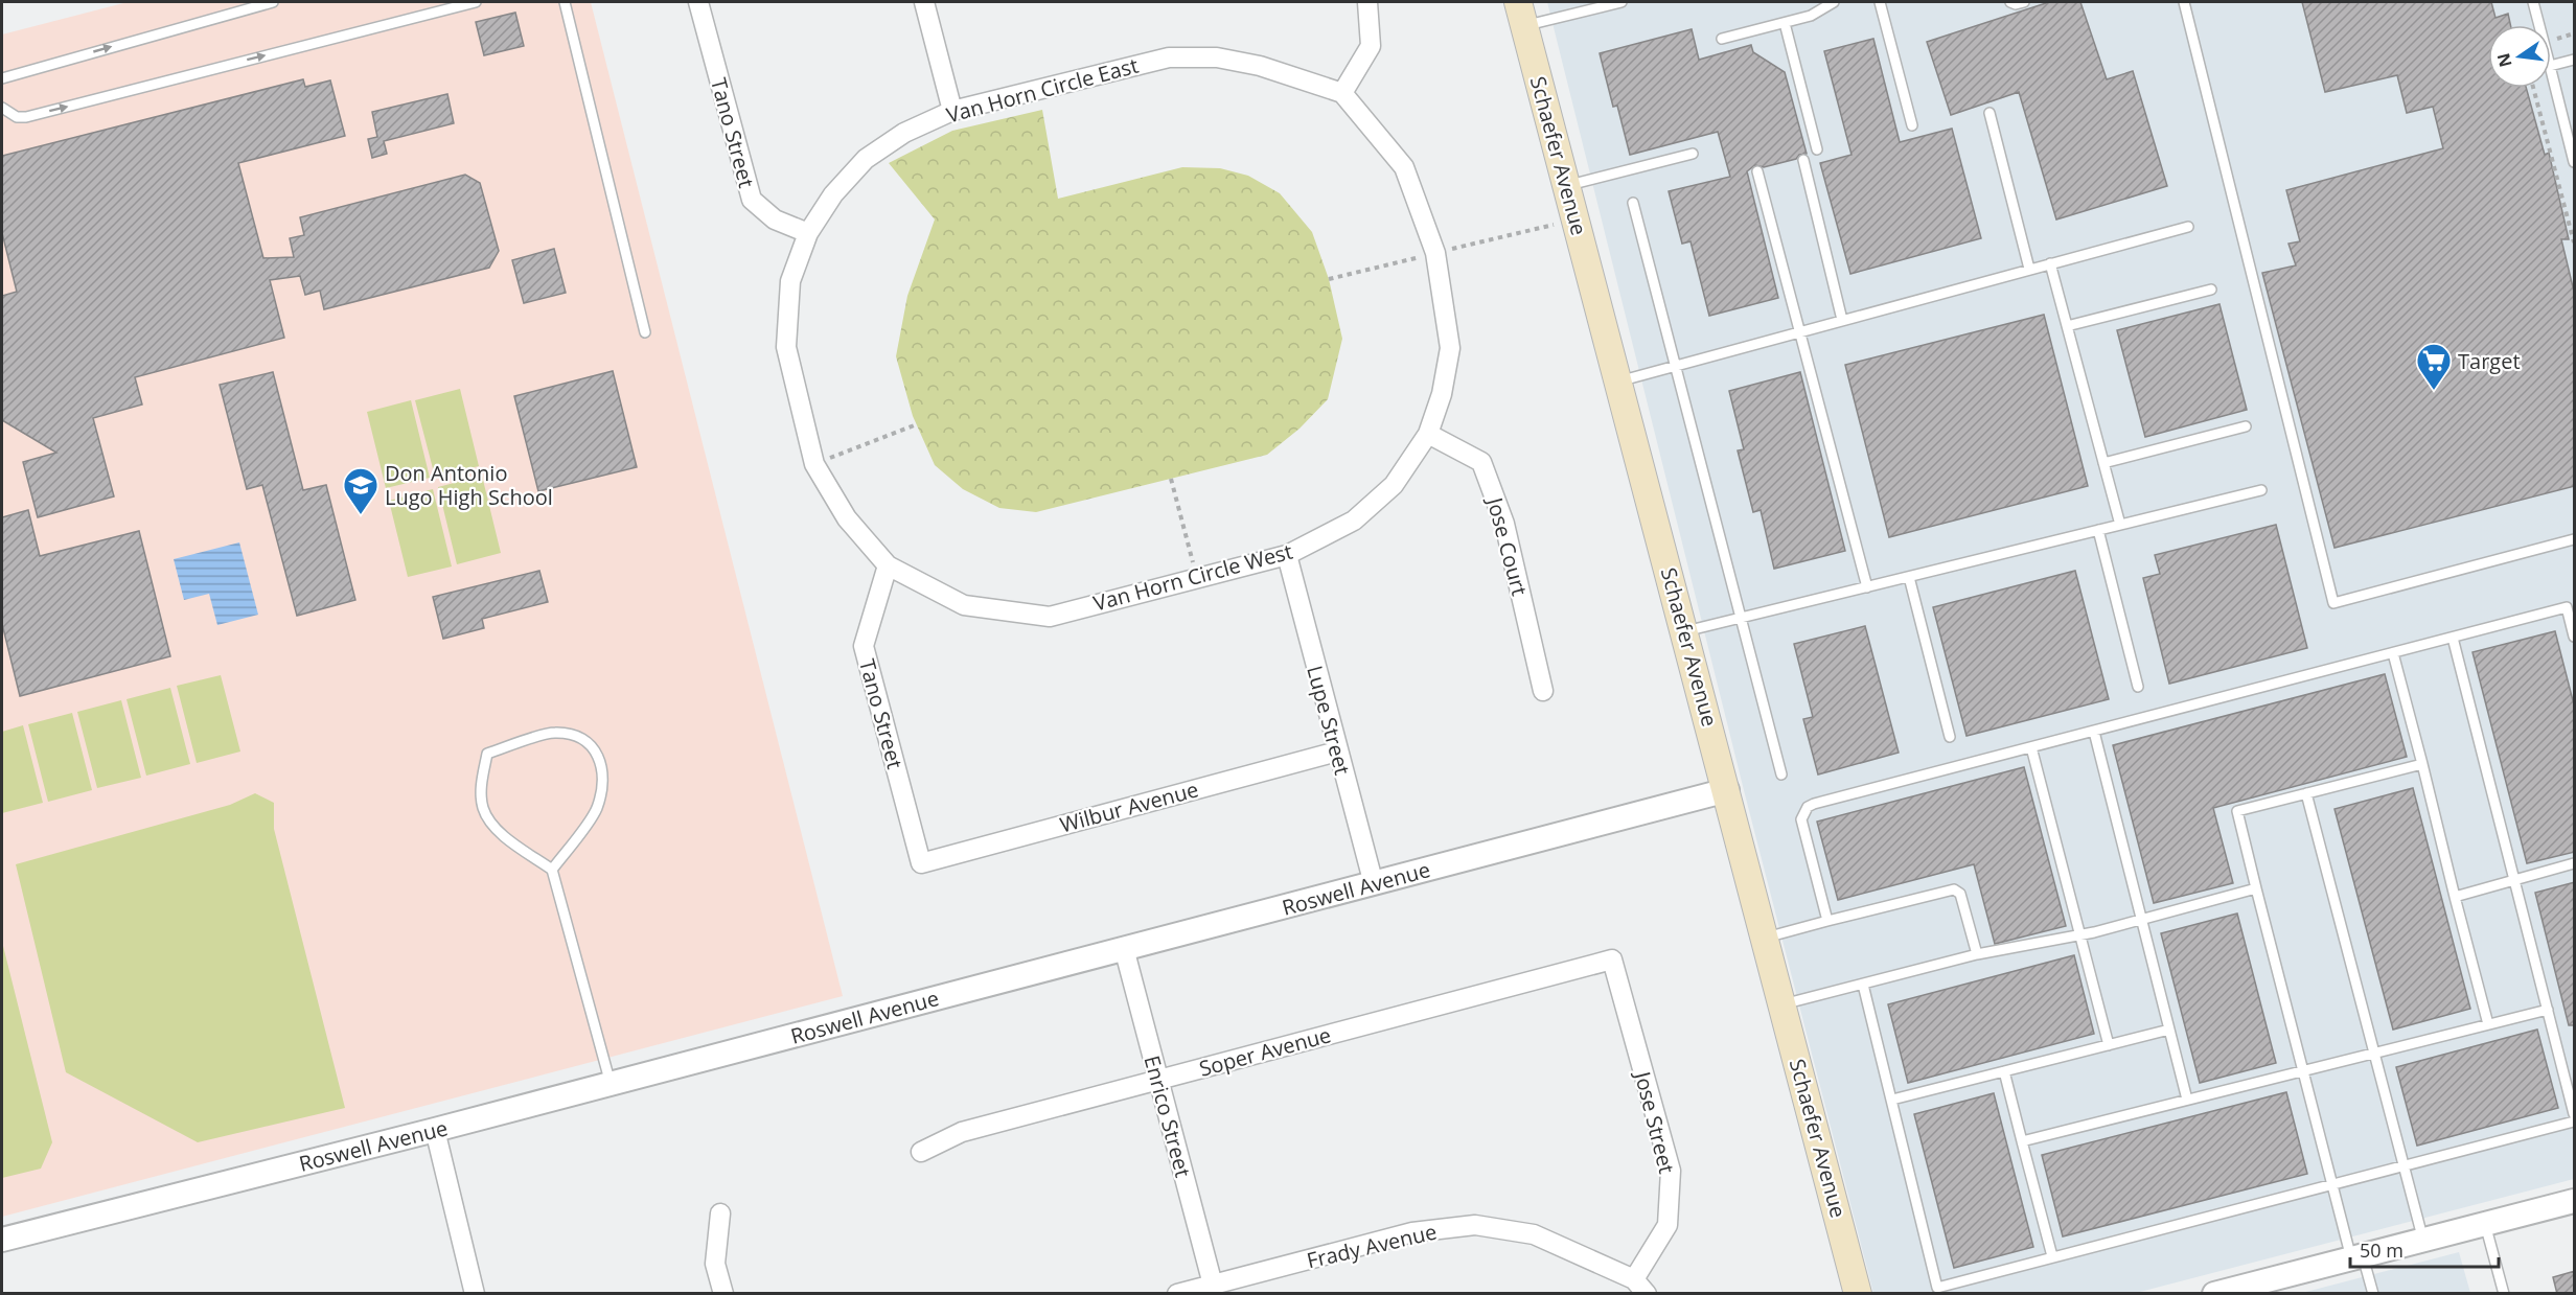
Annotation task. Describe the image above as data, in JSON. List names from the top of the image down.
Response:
{
  "streets": {
    "main road": ["Schaefer Avenue"],
    "street": [
      "Van Horn Circle East",
      "Tano Street",
      "Jose Court",
      "Van Horn Circle West",
      "Lupe Street",
      "Wilbur Avenue",
      "Roswell Avenue",
      "Soper Avenue",
      "Enrico Street",
      "Jose Street",
      "Frady Avenue"
    ]
  },
  "crossings": [
    ["Van Horn Circle East", "Tano Street"],
    ["Van Horn Circle East", "Van Horn Circle West"],
    ["Tano Street", "Van Horn Circle West"],
    ["Tano Street", "Wilbur Avenue"],
    ["Schaefer Avenue", "Roswell Avenue"],
    ["Jose Court", "Van Horn Circle West"],
    ["Van Horn Circle West", "Lupe Street"],
    ["Lupe Street", "Wilbur Avenue"],
    ["Lupe Street", "Roswell Avenue"],
    ["Roswell Avenue", "Enrico Street"],
    ["Soper Avenue", "Enrico Street"],
    ["Soper Avenue", "Jose Street"],
    ["Enrico Street", "Frady Avenue"],
    ["Jose Street", "Frady Avenue"]
  ],
  "places": {
    "supermarket": ["Target"],
    "school or university": ["Don Antonio Lugo High School"]
  },
  "scale_bar": "50 m",
  "north": "left"
}
